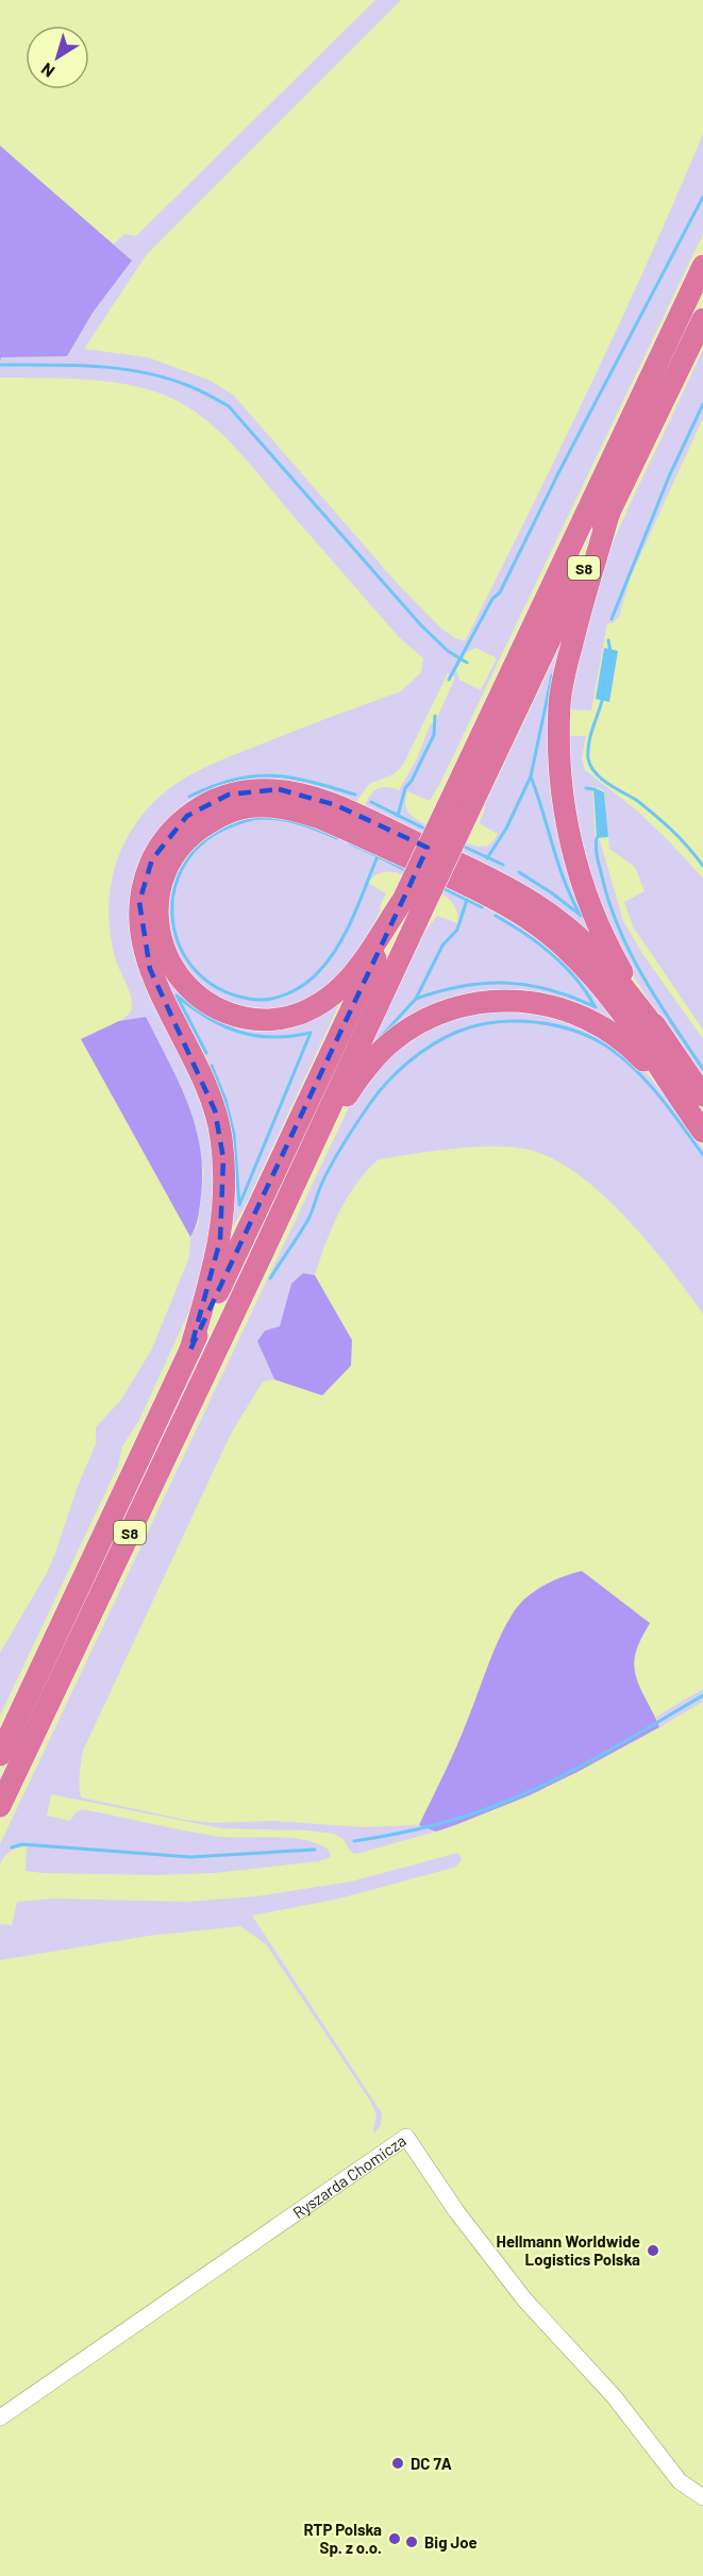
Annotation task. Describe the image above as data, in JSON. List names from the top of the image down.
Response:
{
  "streets": {
    "highway": ["S8"],
    "street": ["Ryszarda Chomicza"]
  },
  "places": [
    "Hellmann Worldwide Logistics Polska",
    "DC 7A",
    "RTP Polska Sp. z o.o.",
    "Big Joe"
  ],
  "north": "bottom left"
}
